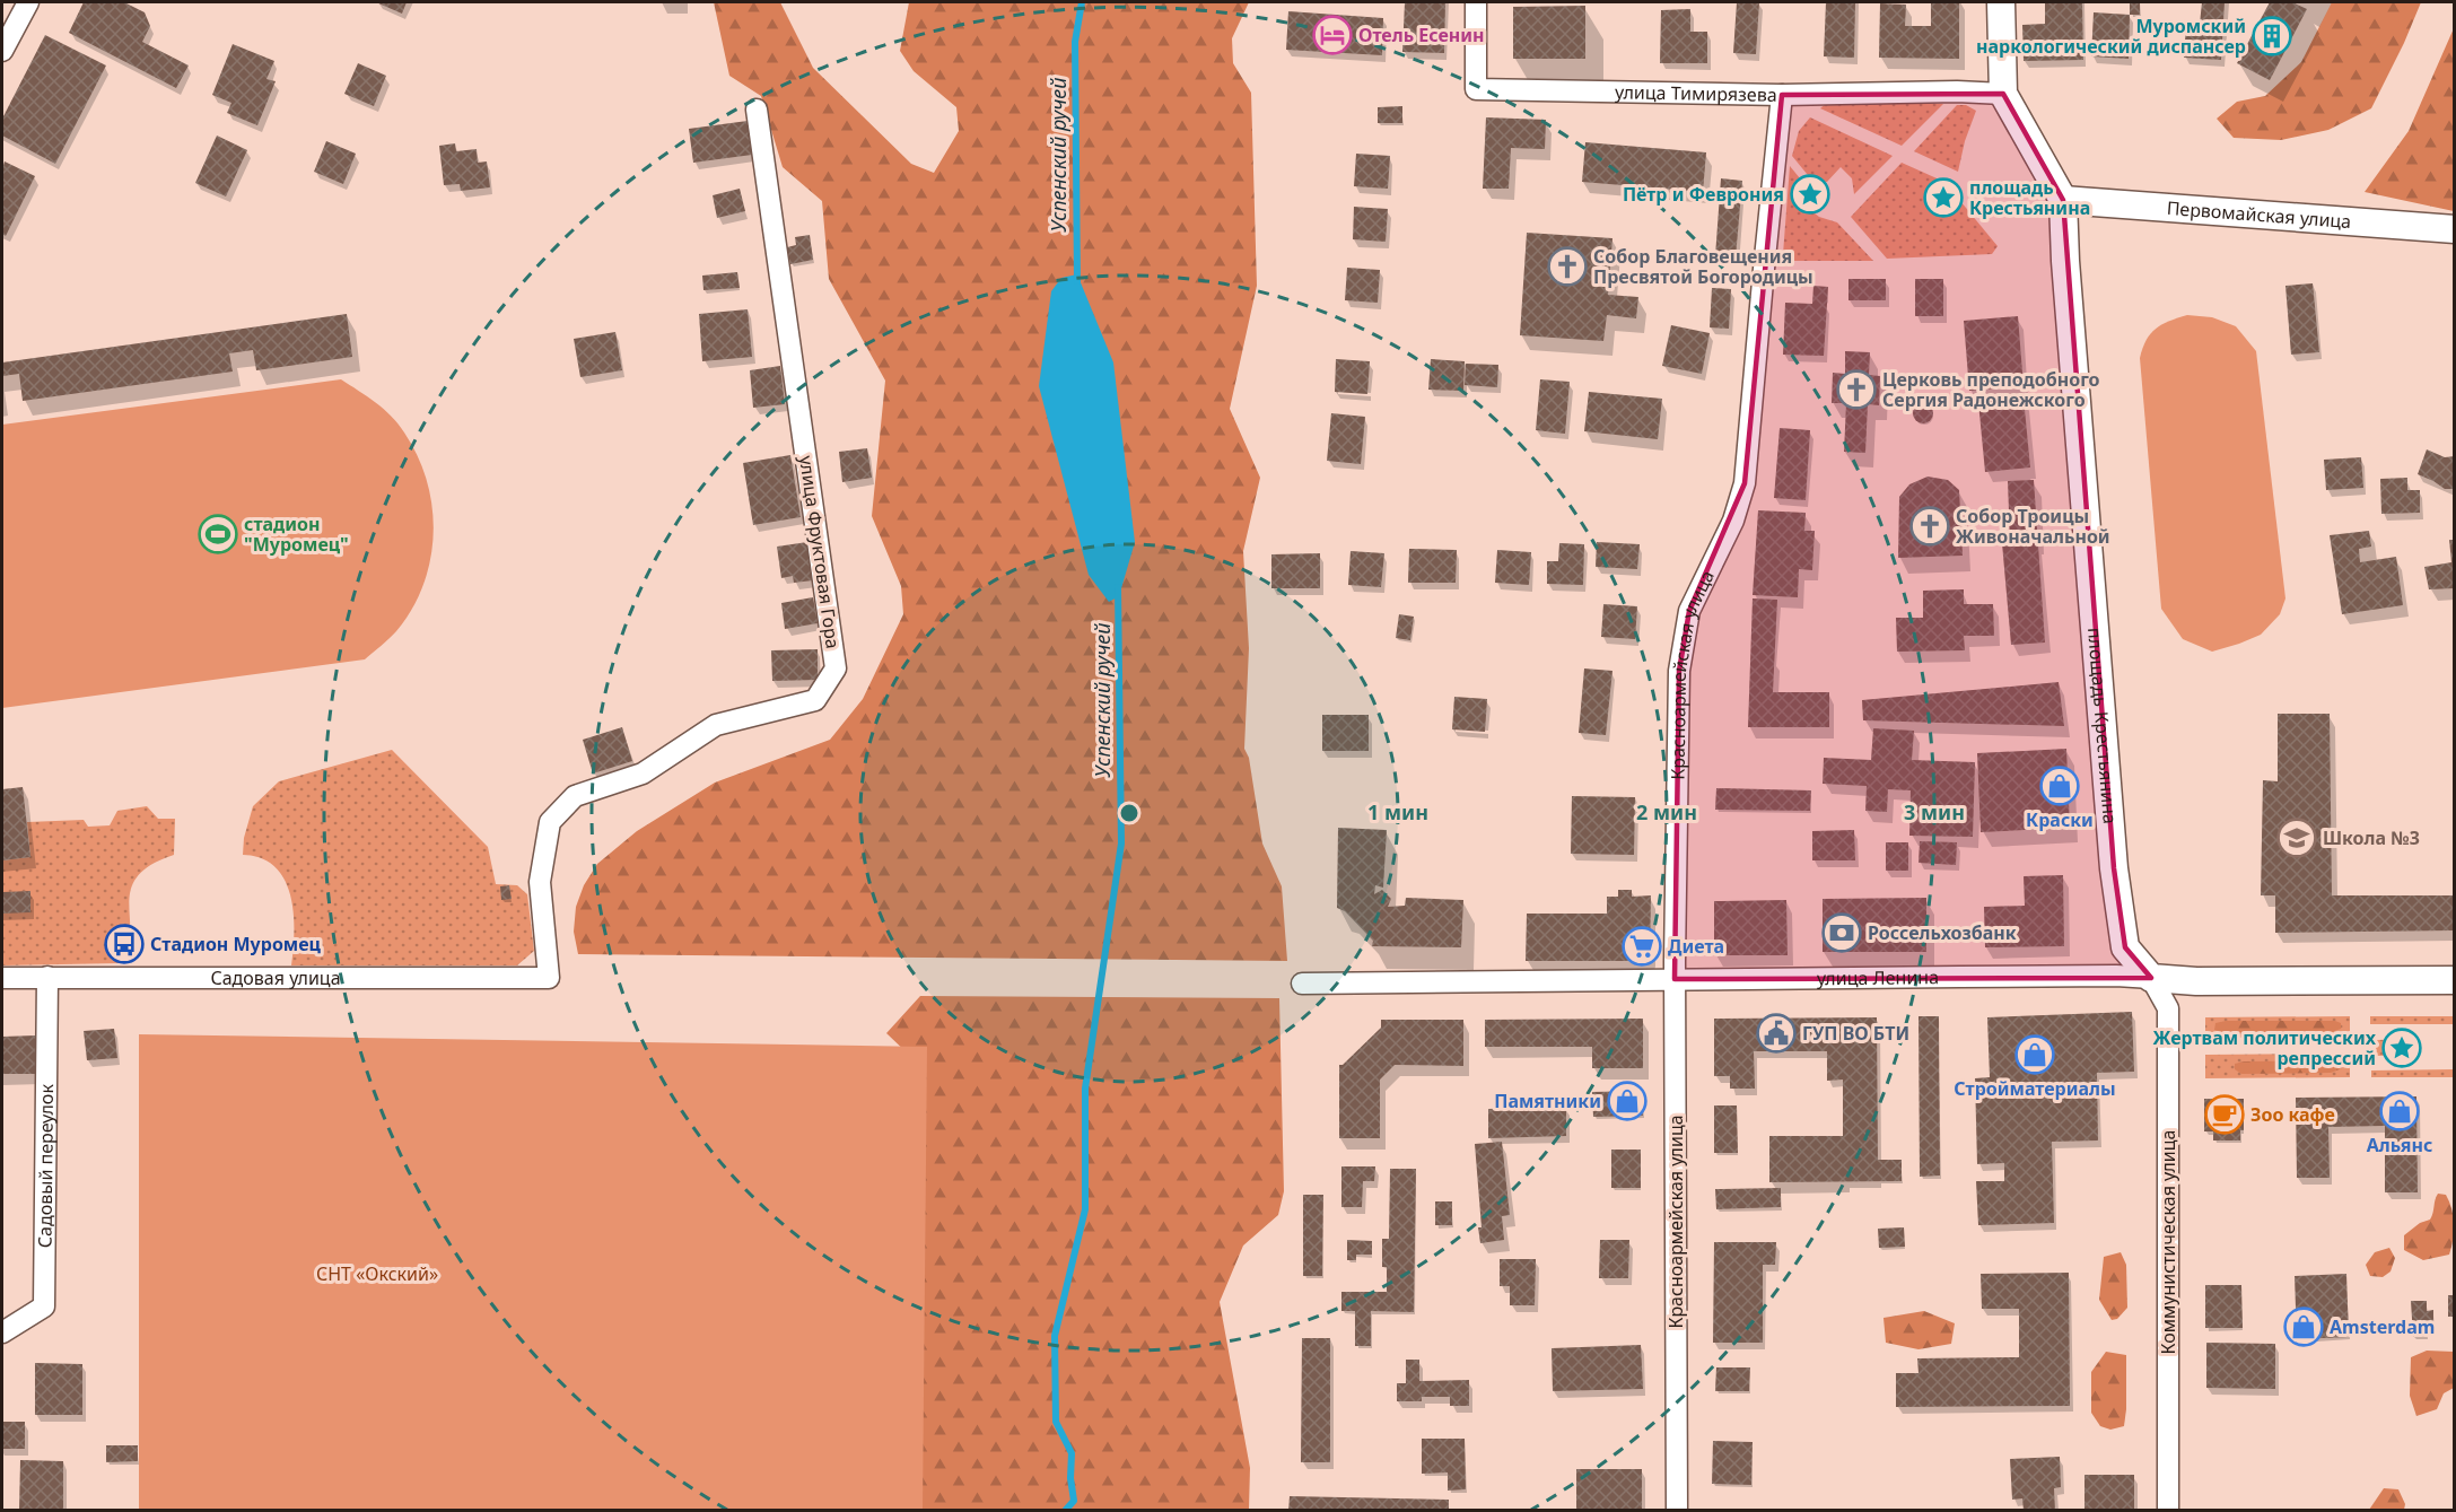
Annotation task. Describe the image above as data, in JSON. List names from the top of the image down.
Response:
{
  "streets": {
    "street": [
      "улица Тимирязева",
      "Первомайская улица",
      "улица Фруктовая Гора",
      "Красноармейская улица",
      "площадь Крестьянина",
      "улица Ленина",
      "Садовая улица",
      "Садовый переулок",
      "Коммунистическая улица"
    ]
  },
  "crossings": [
    ["улица Тимирязева", "Красноармейская улица"],
    ["Первомайская улица", "площадь Крестьянина"],
    ["улица Фруктовая Гора", "Садовая улица"],
    ["Красноармейская улица", "улица Ленина"],
    ["площадь Крестьянина", "улица Ленина"],
    ["площадь Крестьянина", "Коммунистическая улица"],
    ["улица Ленина", "Коммунистическая улица"],
    ["Садовая улица", "Садовый переулок"]
  ],
  "water": ["Успенский ручей"],
  "parks": ["СНТ «Окский»"],
  "places": {
    "hotel": ["Отель Есенин"],
    "building": ["Муромский наркологический диспансер"],
    "place": ["Пётр и Феврония", "площадь Крестьянина", "Жертвам политических репрессий"],
    "church": ["Собор Благовещения Пресвятой Богородицы", "Церковь преподобного Сергия Радонежского", "Собор Троицы Живоначальной"],
    "sports": ["стадион \"Муромец\""],
    "shop": [
      "Краски",
      "Стройматериалы",
      "Памятники",
      "Альянс",
      "Amsterdam"
    ],
    "school or university": ["Школа №3"],
    "bank": ["Россельхозбанк"],
    "bus stop": ["Стадион Муромец"],
    "supermarket": ["Диета"],
    "public building": ["ГУП ВО БТИ"],
    "cafe": ["Зоо кафе"]
  },
  "rings": ["1 мин", "2 мин", "3 мин"]
}
